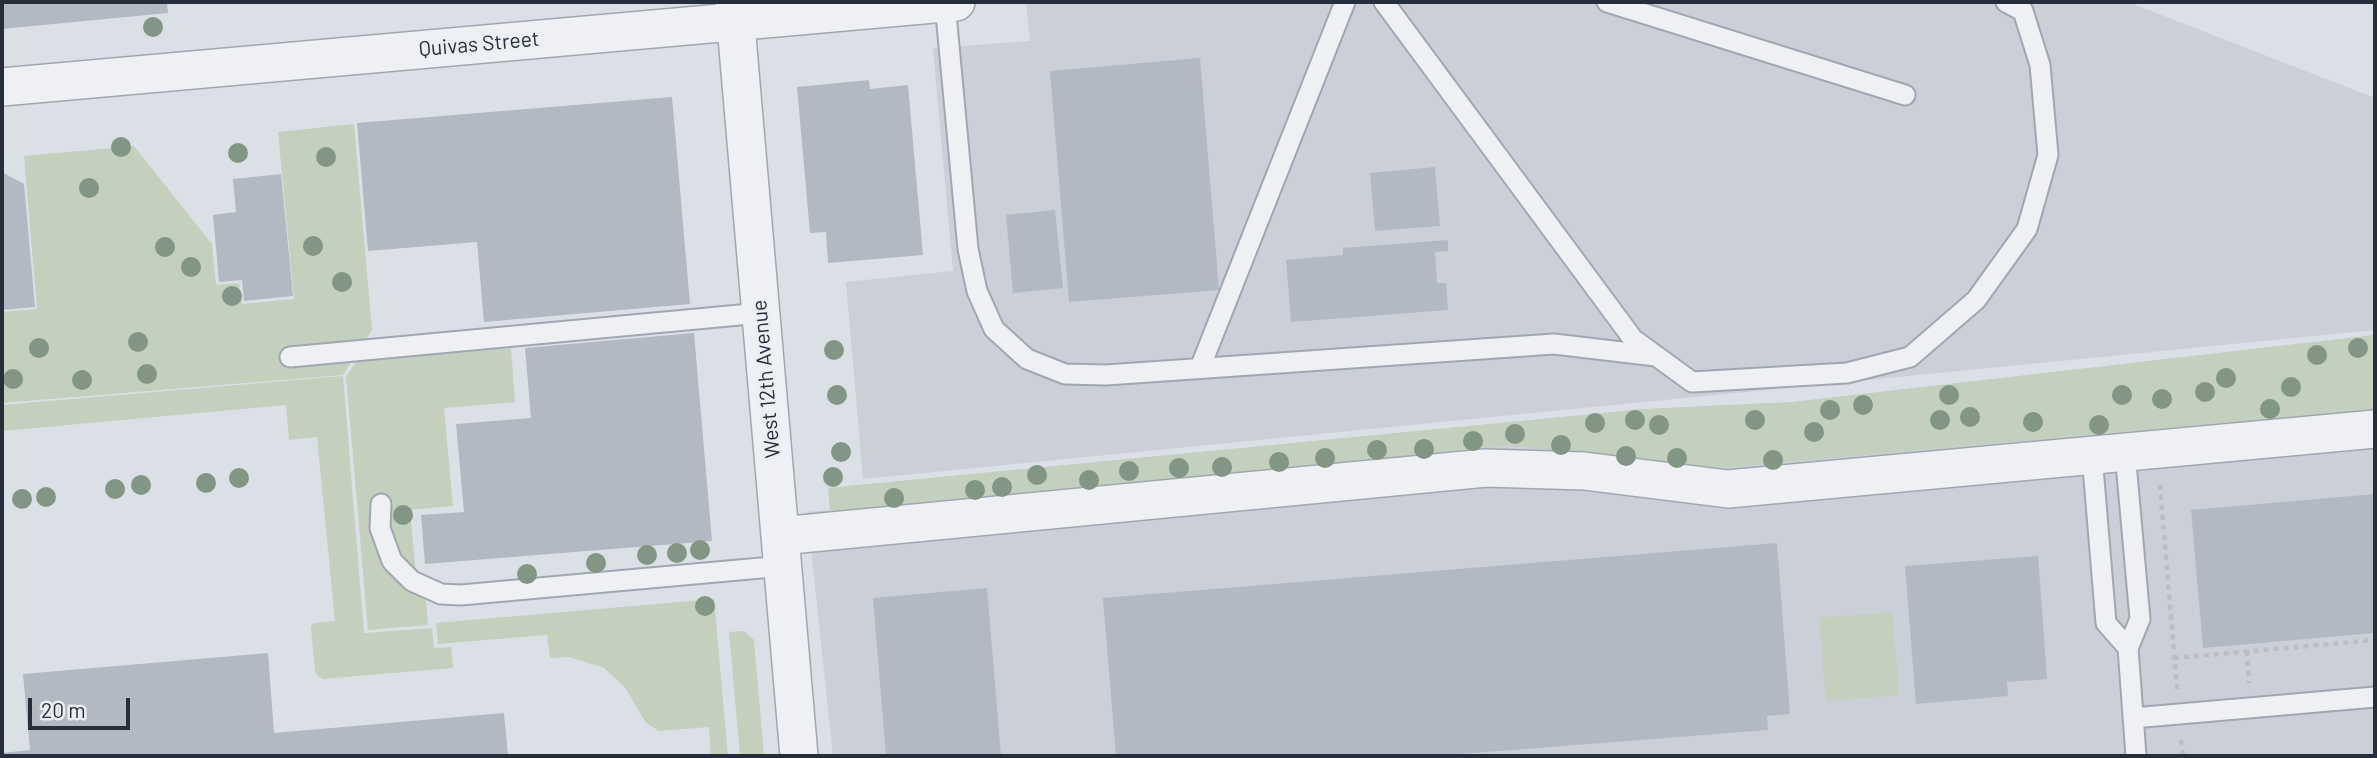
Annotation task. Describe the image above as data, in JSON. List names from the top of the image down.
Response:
{
  "streets": {
    "street": ["Quivas Street", "West 12th Avenue"]
  },
  "crossings": [
    ["Quivas Street", "West 12th Avenue"]
  ],
  "scale_bar": "20 m"
}
